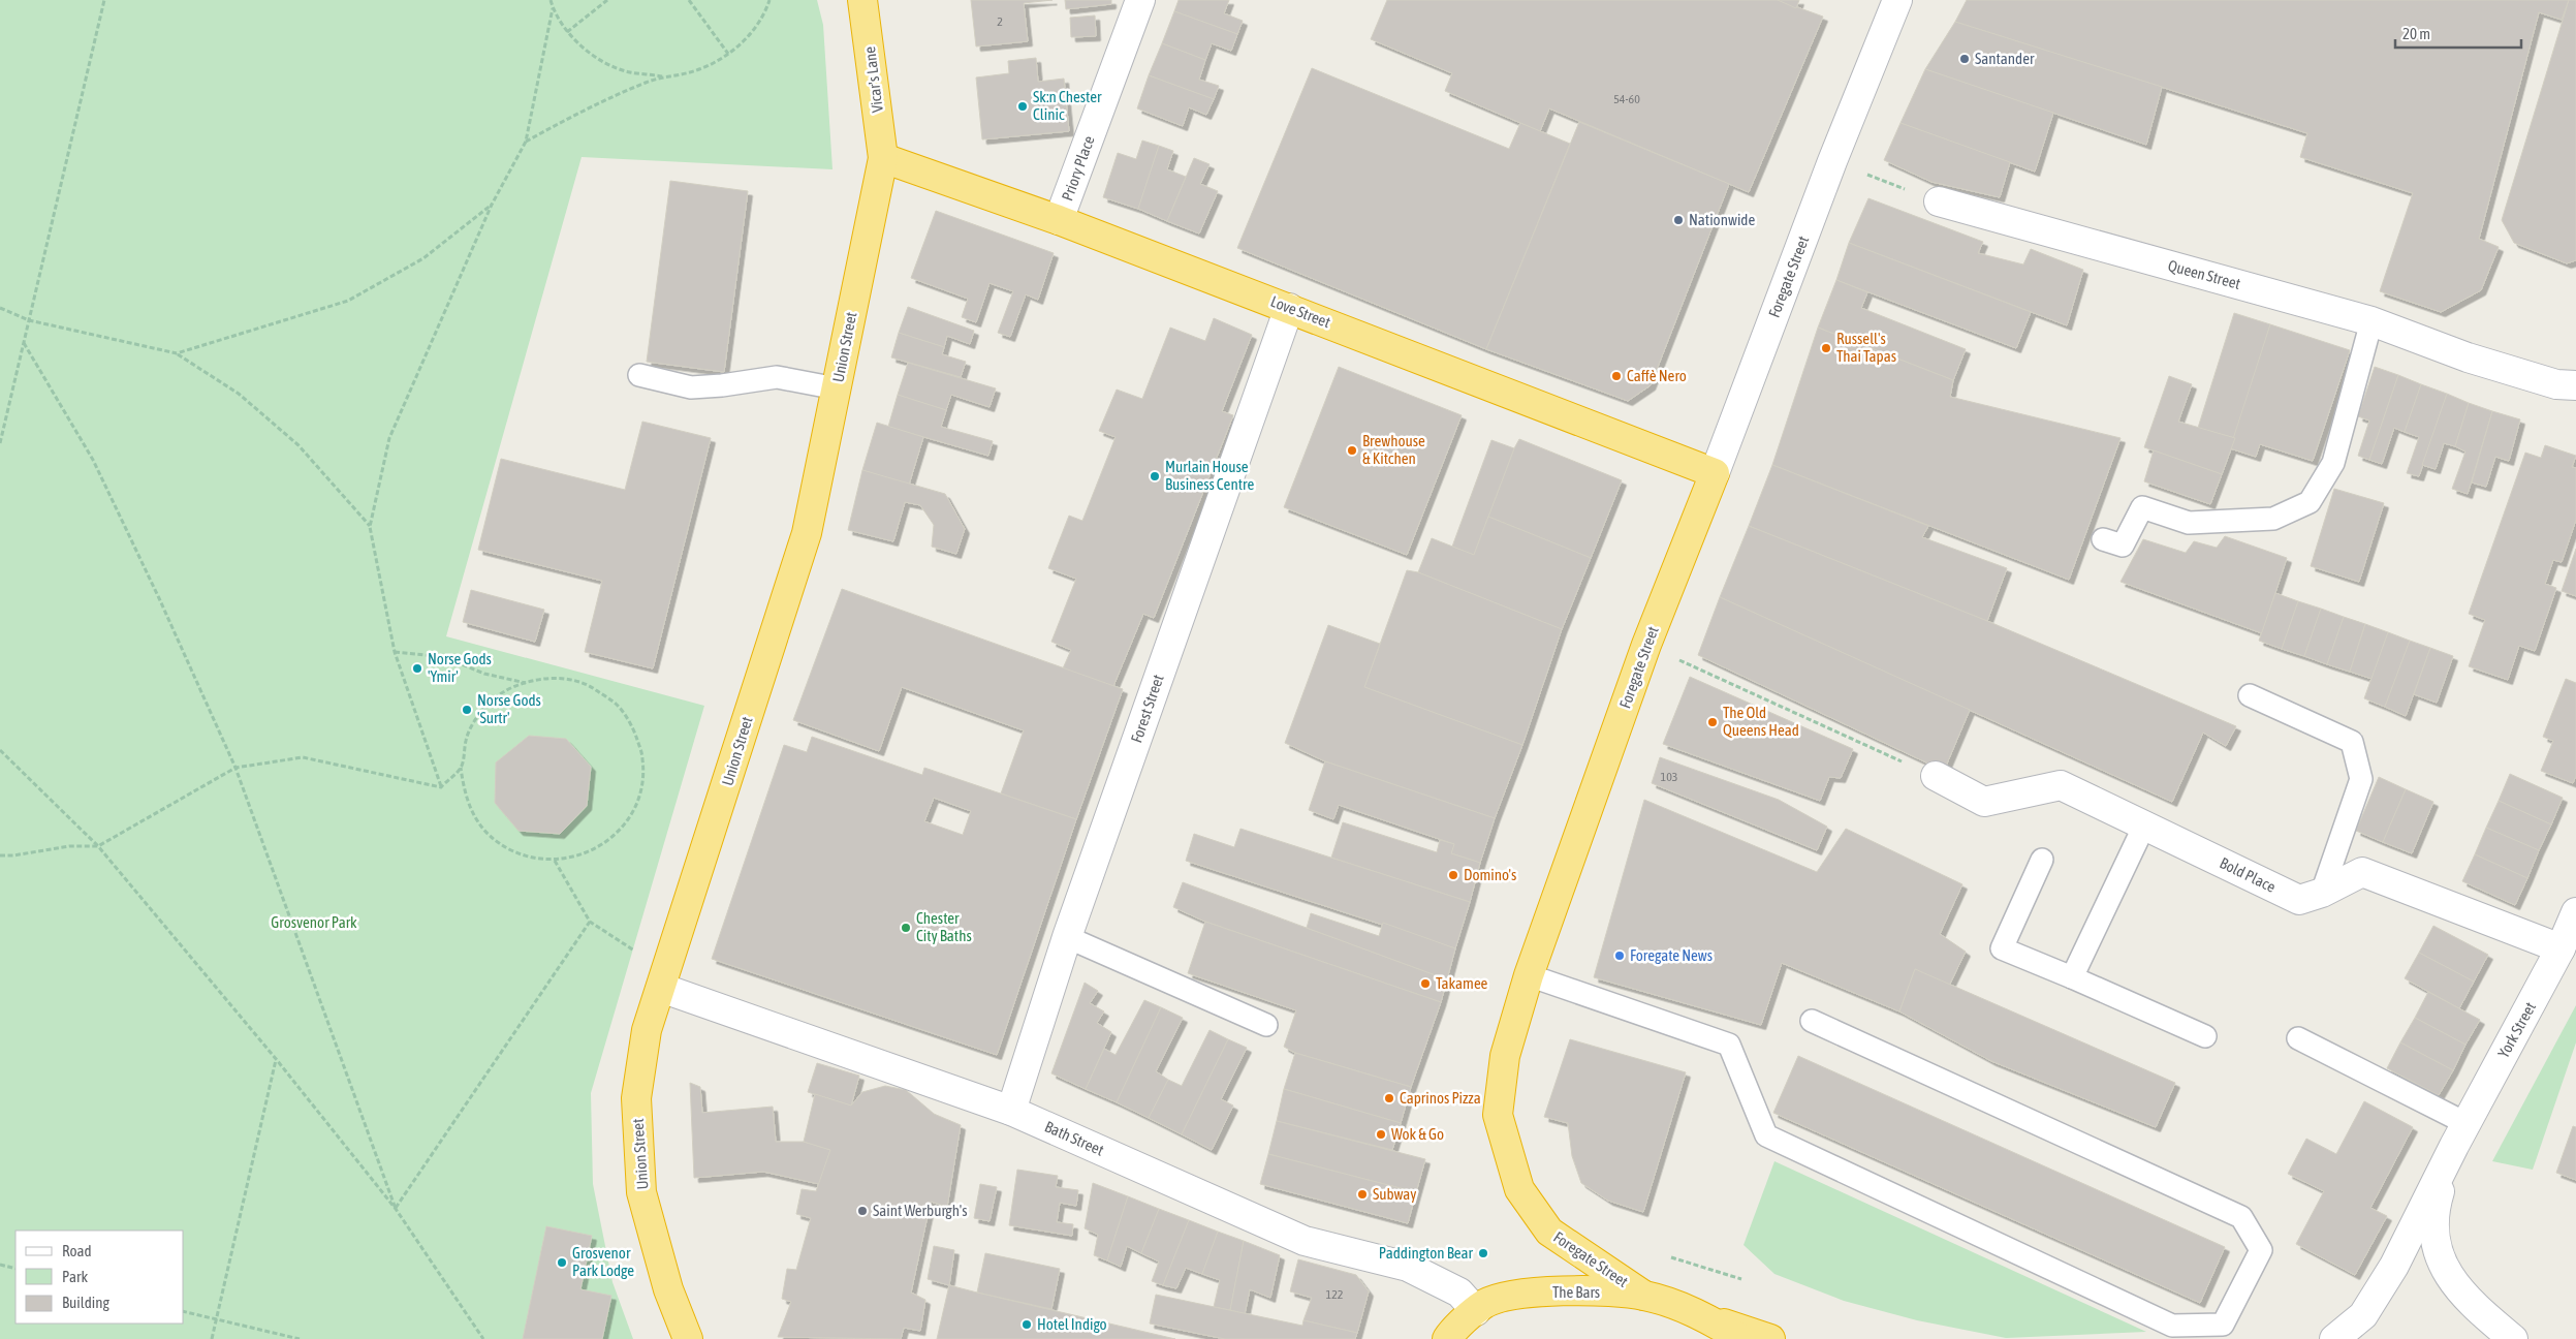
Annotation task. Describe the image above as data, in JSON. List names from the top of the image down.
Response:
{
  "streets": {
    "highway": [
      "Vicar's Lane",
      "Foregate Street",
      "Love Street",
      "Union Street",
      "The Bars"
    ],
    "street": [
      "Priory Place",
      "Queen Street",
      "Forest Street",
      "Bold Place",
      "York Street",
      "Bath Street"
    ]
  },
  "crossings": [
    ["Vicar's Lane", "Love Street"],
    ["Vicar's Lane", "Union Street"],
    ["Priory Place", "Love Street"],
    ["Foregate Street", "Love Street"],
    ["Foregate Street", "The Bars"],
    ["Love Street", "Union Street"],
    ["Love Street", "Forest Street"],
    ["Union Street", "Bath Street"],
    ["Forest Street", "Bath Street"],
    ["Bold Place", "York Street"],
    ["Bath Street", "The Bars"]
  ],
  "parks": ["Grosvenor Park"],
  "places": [
    "Santander",
    "Sk:n Chester Clinic",
    "Nationwide",
    "Russell's Thai Tapas",
    "Caffè Nero",
    "Brewhouse & Kitchen",
    "Murlain House Business Centre",
    "Norse Gods 'Ymir'",
    "Norse Gods 'Surtr'",
    "The Old Queens Head",
    "Domino's",
    "Chester City Baths",
    "Foregate News",
    "Takamee",
    "Caprinos Pizza",
    "Wok & Go",
    "Subway",
    "Saint Werburgh's",
    "Paddington Bear",
    "Grosvenor Park Lodge",
    "Hotel Indigo"
  ],
  "house_numbers": [
    "2",
    "54-60",
    "103",
    "122"
  ],
  "legend": ["Road", "Park", "Building"],
  "scale_bar": "20 m"
}
